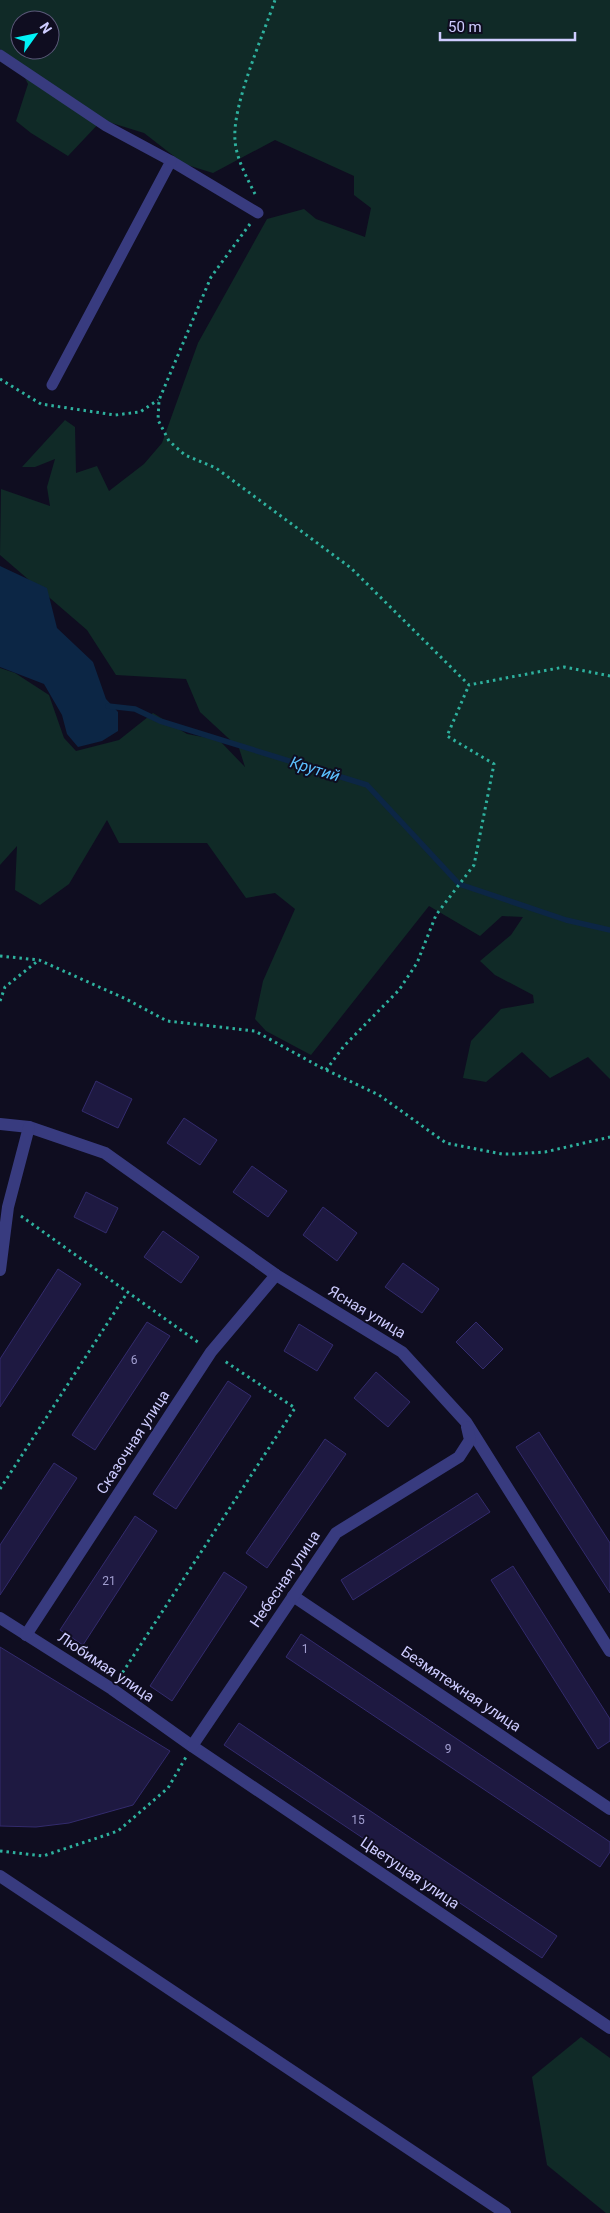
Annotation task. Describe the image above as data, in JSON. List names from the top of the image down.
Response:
{
  "streets": {
    "street": [
      "Ясная улица",
      "Сказочная улица",
      "Небесная улица",
      "Любимая улица",
      "Безмятежная улица",
      "Цветущая улица"
    ]
  },
  "crossings": [
    ["Ясная улица", "Сказочная улица"],
    ["Ясная улица", "Небесная улица"],
    ["Сказочная улица", "Любимая улица"],
    ["Небесная улица", "Любимая улица"],
    ["Небесная улица", "Безмятежная улица"],
    ["Небесная улица", "Цветущая улица"],
    ["Любимая улица", "Цветущая улица"]
  ],
  "water": ["Крутий"],
  "house_numbers": [
    "6",
    "21",
    "1",
    "9",
    "15"
  ],
  "scale_bar": "50 m",
  "north": "top right"
}
